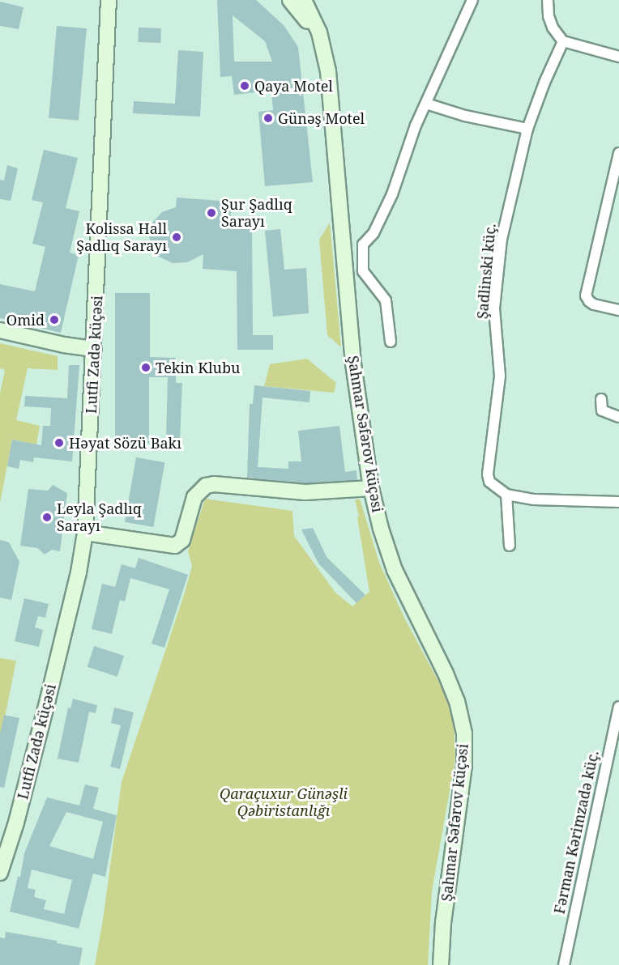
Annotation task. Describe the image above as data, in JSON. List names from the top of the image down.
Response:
{
  "streets": {
    "main road": ["Lutfi Zadə küçəsi", "Şahmar Səfərov küçəsi"],
    "street": ["Şadlinski küç.", "Fərman Kərimzadə küç."]
  },
  "parks": ["Qaraçuxur Günəşli Qəbiristanlığı"],
  "places": [
    "Qaya Motel",
    "Günəş Motel",
    "Şur Şadlıq Sarayı",
    "Kolissa Hall Şadlıq Sarayı",
    "Omid",
    "Tekin Klubu",
    "Həyat Sözü Bakı",
    "Leyla Şadlıq Sarayı"
  ]
}
